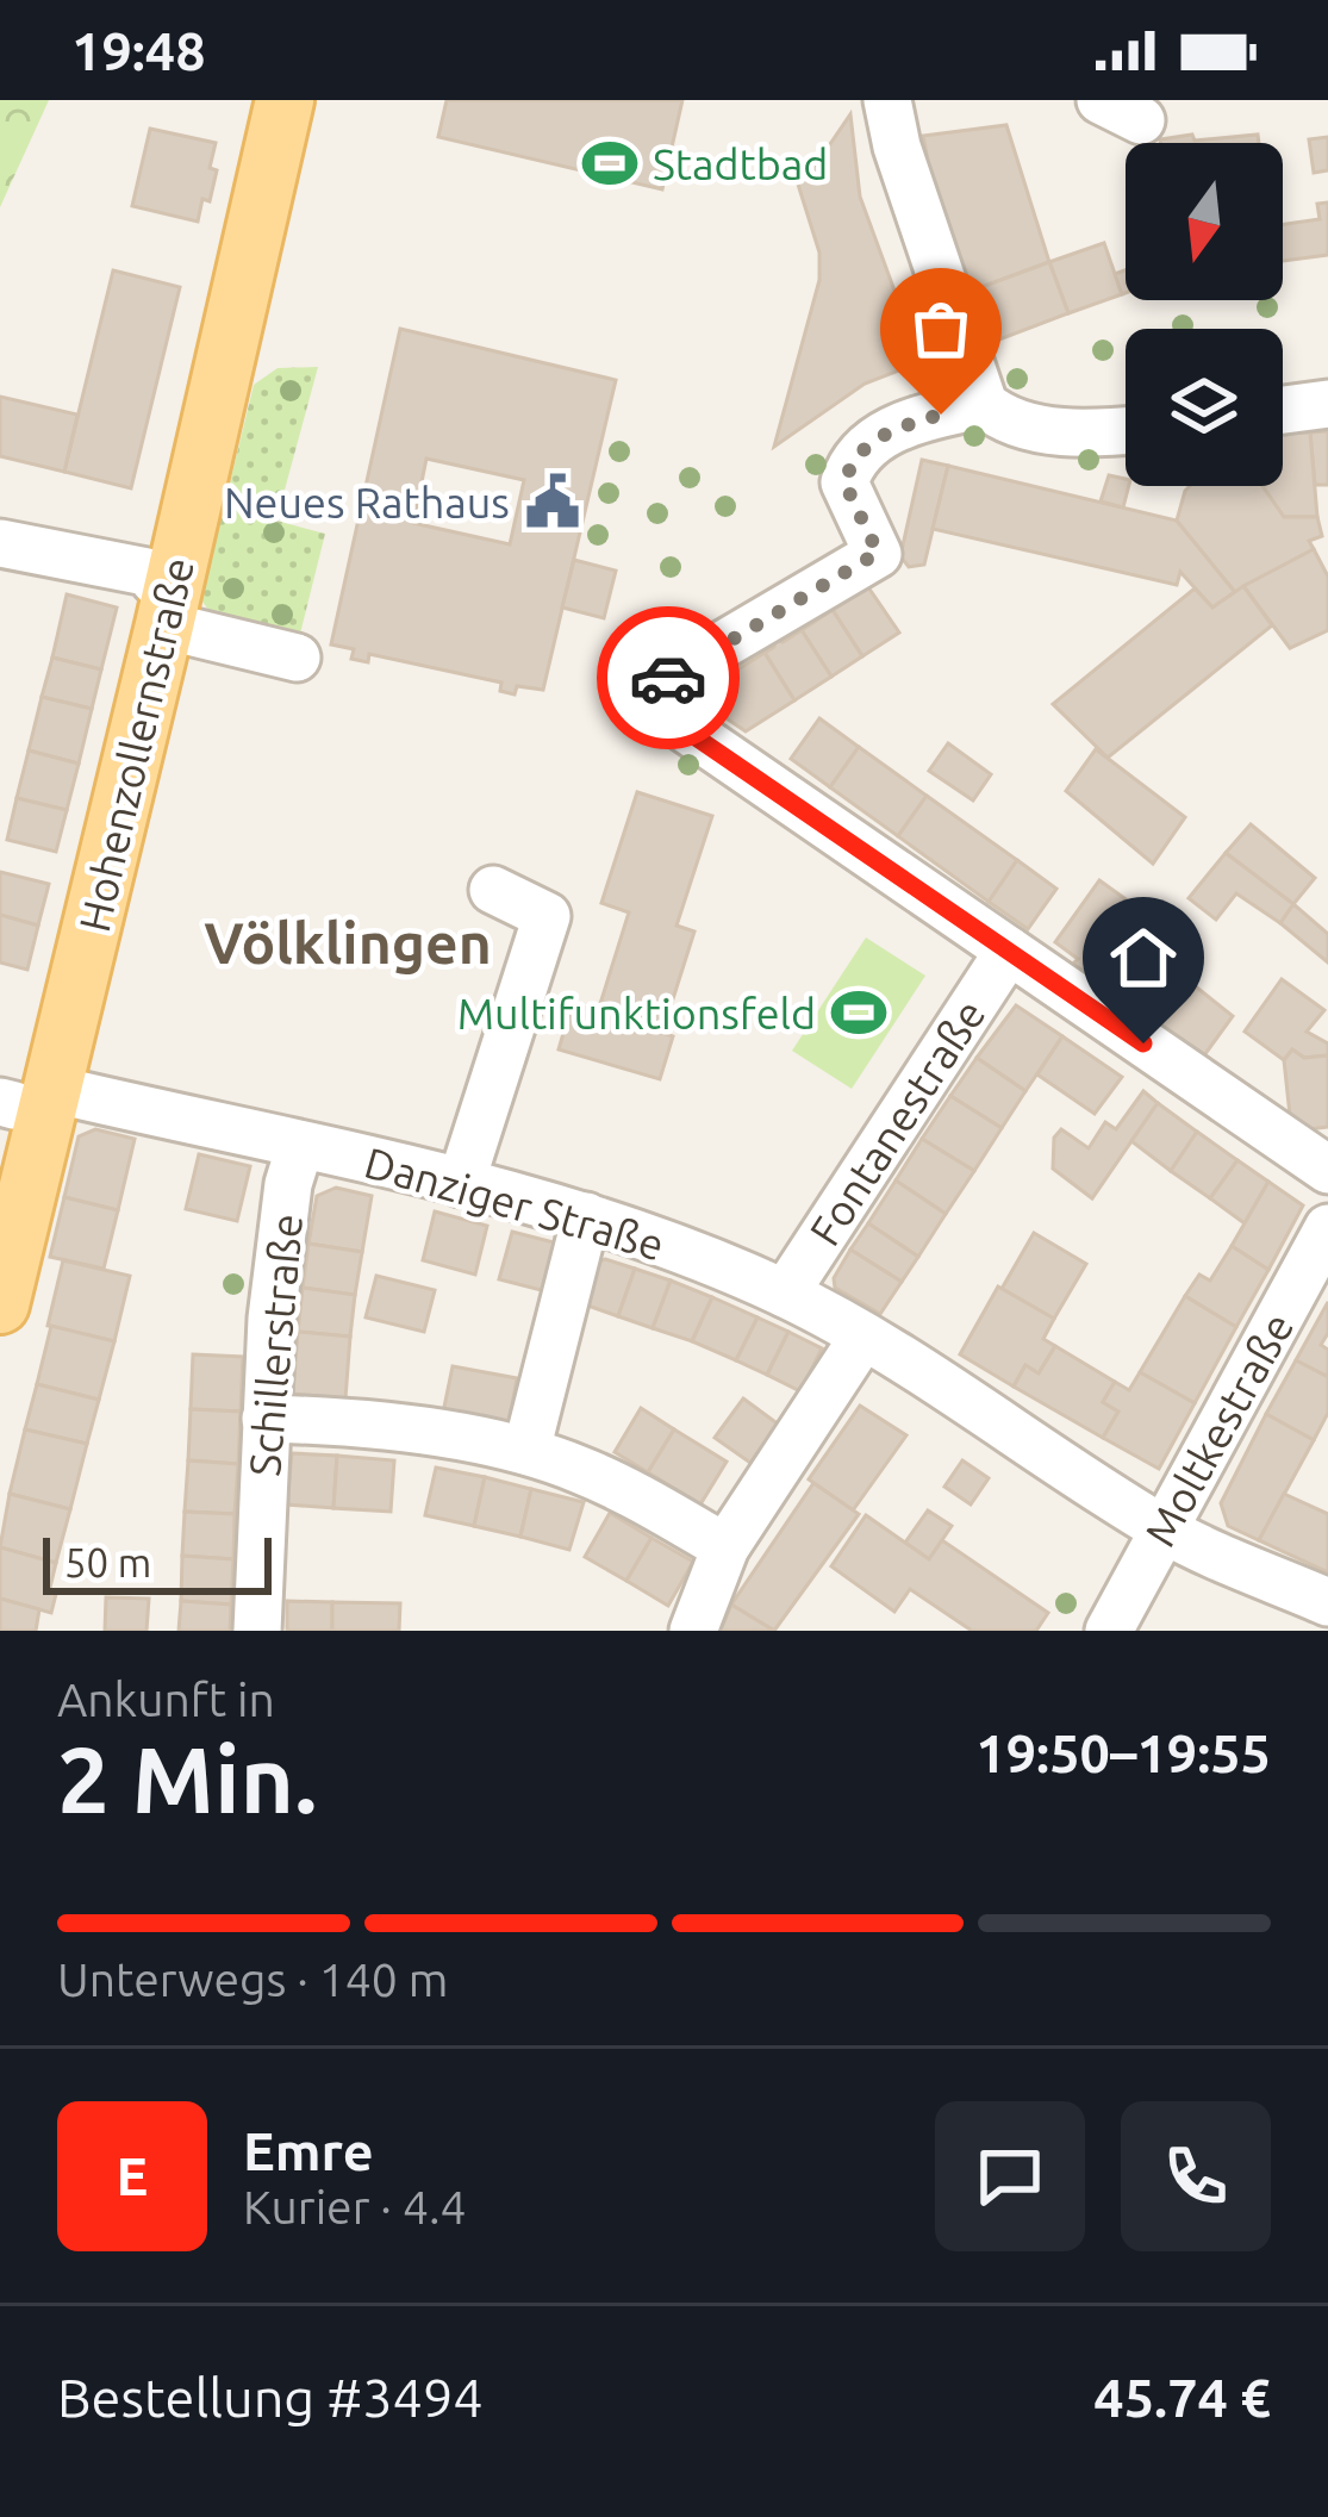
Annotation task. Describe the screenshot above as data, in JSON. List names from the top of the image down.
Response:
{
  "streets": {
    "main road": ["Hohenzollernstraße"],
    "street": [
      "Fontanestraße",
      "Danziger Straße",
      "Schillerstraße",
      "Moltkestraße"
    ]
  },
  "crossings": [
    ["Hohenzollernstraße", "Danziger Straße"],
    ["Fontanestraße", "Danziger Straße"],
    ["Danziger Straße", "Schillerstraße"],
    ["Danziger Straße", "Moltkestraße"]
  ],
  "districts": ["Völklingen"],
  "places": {
    "sports": ["Stadtbad", "Multifunktionsfeld"],
    "public building": ["Neues Rathaus"]
  },
  "scale_bar": "50 m",
  "north": "bottom",
  "page": {
    "status": "19:48",
    "scale": "50 m",
    "heading": ["2 Min.", "Ankunft in", "19:50–19:55"],
    "panel": [
      "Emre",
      "Kurier · 4.4",
      "Bestellung #3494",
      "45.74 €"
    ],
    "bar": "Unterwegs · 140 m",
    "round": "E"
  }
}
